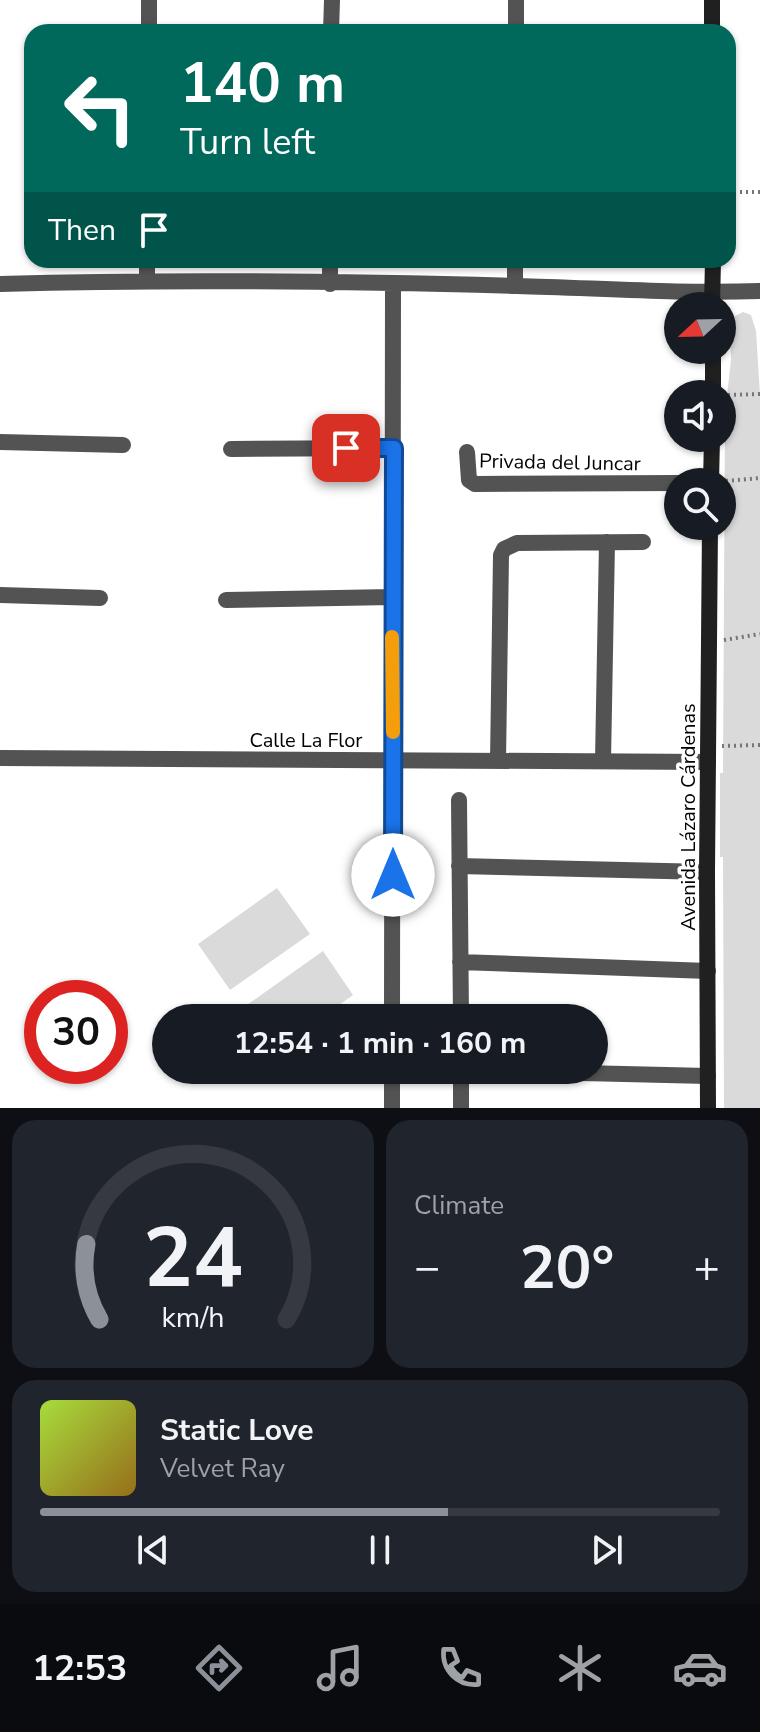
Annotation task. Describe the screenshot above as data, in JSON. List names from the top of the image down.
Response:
{
  "streets": {
    "street": ["Privada del Juncar", "Calle La Flor", "Avenida Lázaro Cárdenas"]
  },
  "crossings": [
    ["Calle La Flor", "Avenida Lázaro Cárdenas"]
  ],
  "north": "left",
  "page": {
    "turn": ["140 m", "Turn left"],
    "then": "Then",
    "limit": "30",
    "trip": "12:54 · 1 min · 160 m",
    "tile": "Climate",
    "heat": ["−", "20°", "+"],
    "song": ["Static Love", "Velvet Ray"],
    "tabs": "12:53",
    "gauge": ["24", "km/h"]
  }
}
